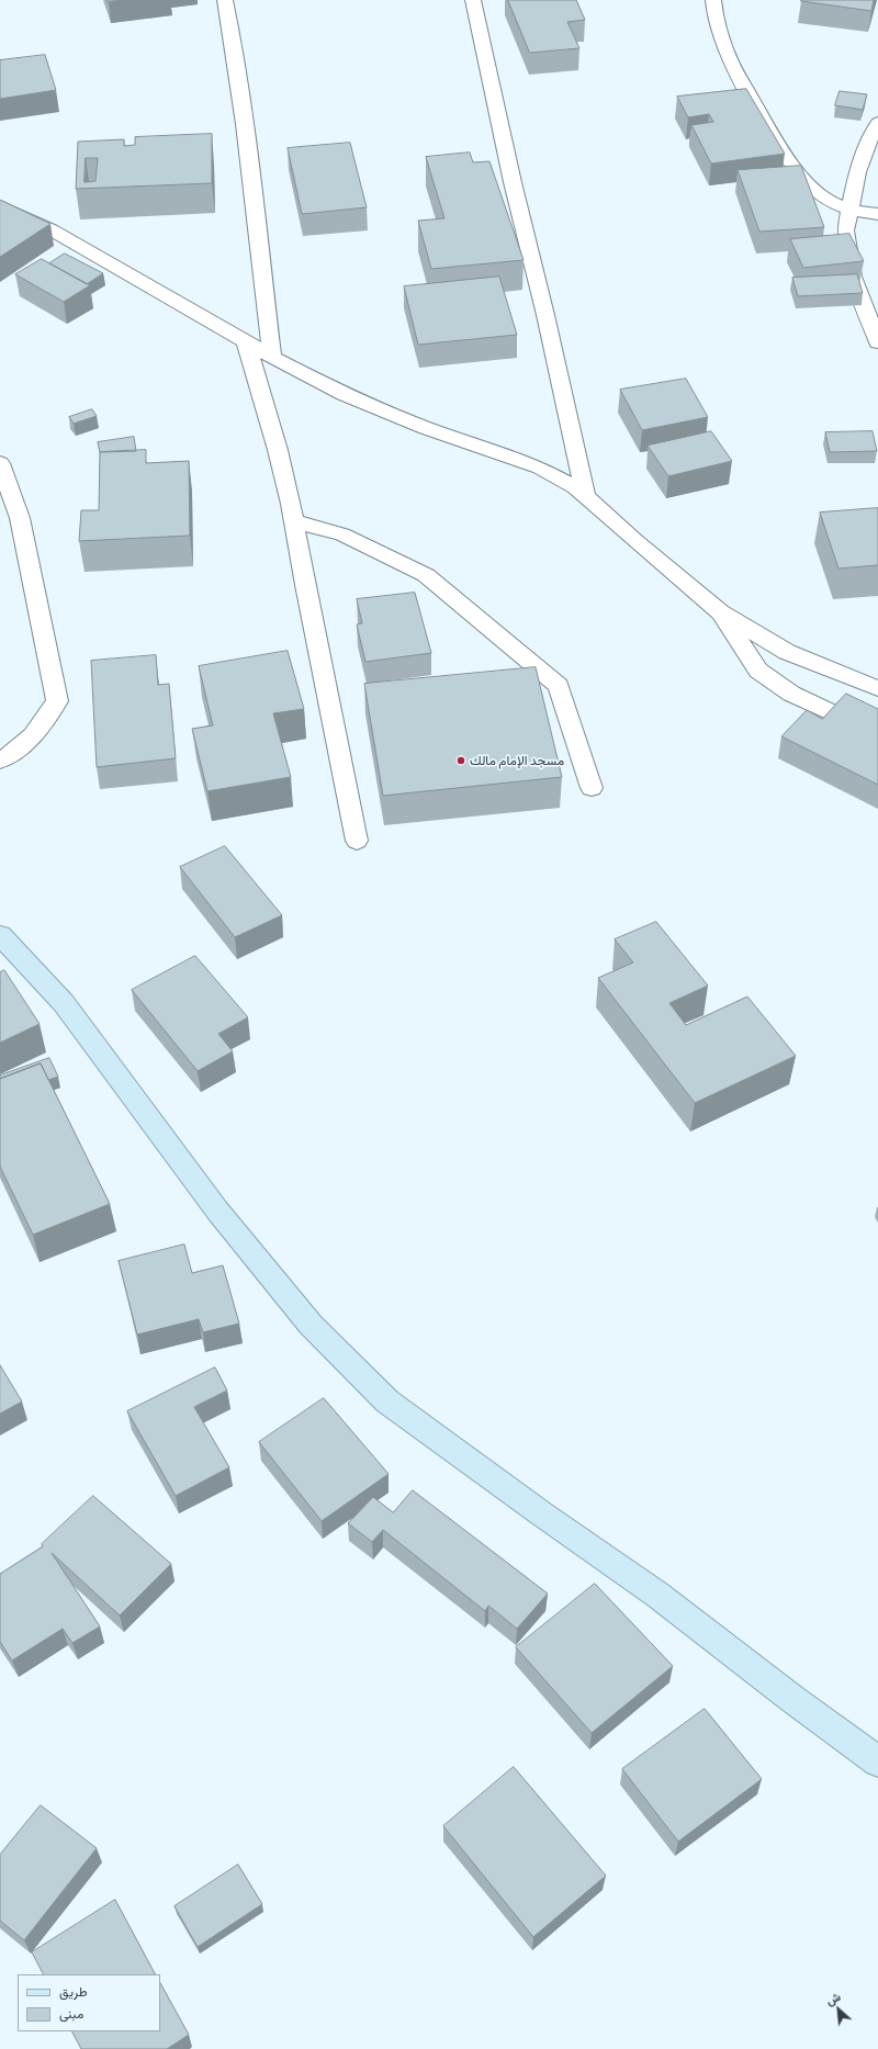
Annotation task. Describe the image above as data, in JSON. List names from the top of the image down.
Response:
{
  "places": ["مسجد الإمام مالك"],
  "legend": ["طريق", "مبنى"],
  "north": "top left"
}
